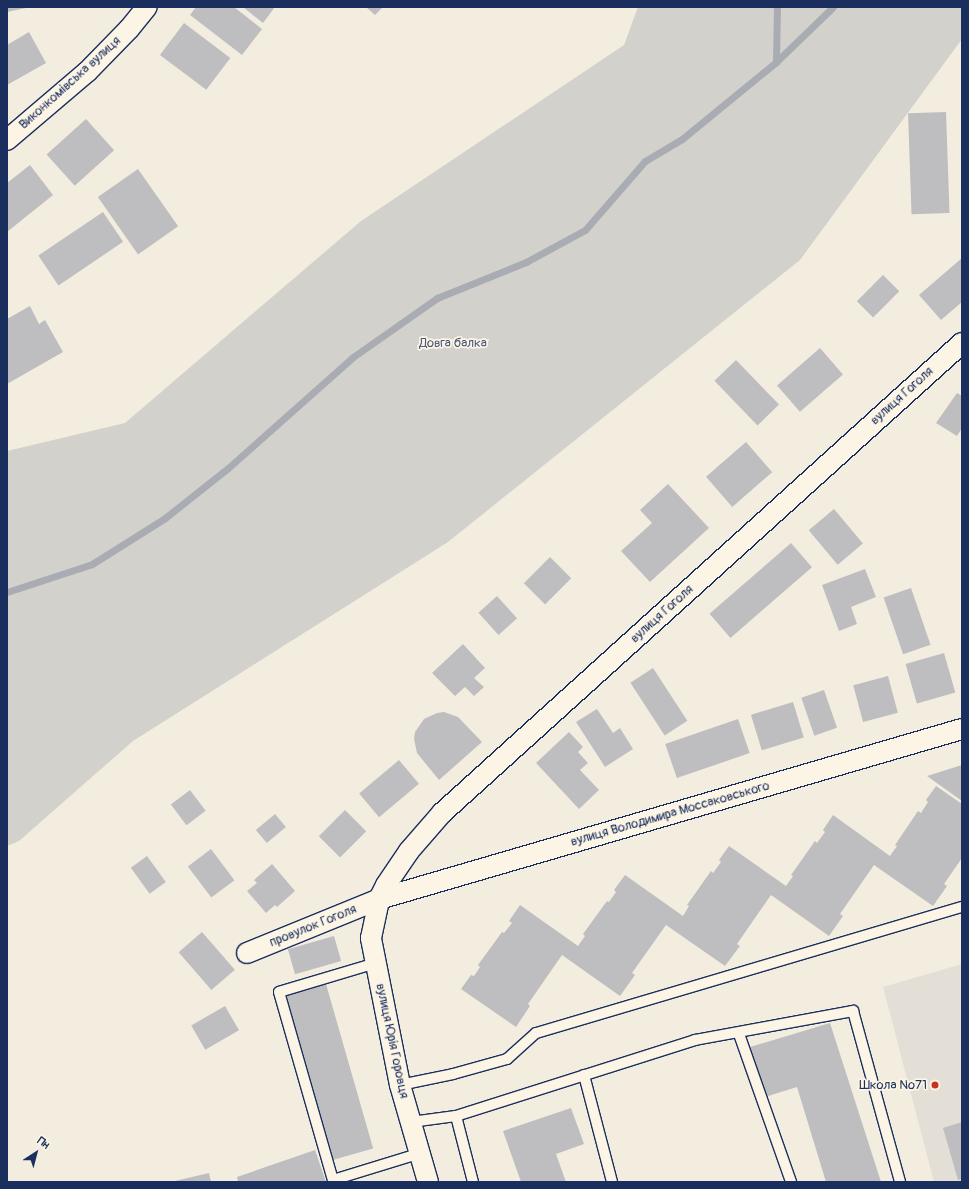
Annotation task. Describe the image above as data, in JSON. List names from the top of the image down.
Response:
{
  "streets": {
    "street": [
      "Виконкомівська вулиця",
      "вулиця Гоголя",
      "вулиця Володимира Моссаковського",
      "провулок Гоголя",
      "вулиця Юрія Горовця"
    ]
  },
  "crossings": [
    ["вулиця Гоголя", "вулиця Володимира Моссаковського"],
    ["вулиця Гоголя", "провулок Гоголя"],
    ["вулиця Гоголя", "вулиця Юрія Горовця"],
    ["вулиця Володимира Моссаковського", "провулок Гоголя"],
    ["вулиця Володимира Моссаковського", "вулиця Юрія Горовця"],
    ["провулок Гоголя", "вулиця Юрія Горовця"]
  ],
  "parks": ["Довга балка"],
  "places": ["Школа №71"],
  "north": "top right"
}
